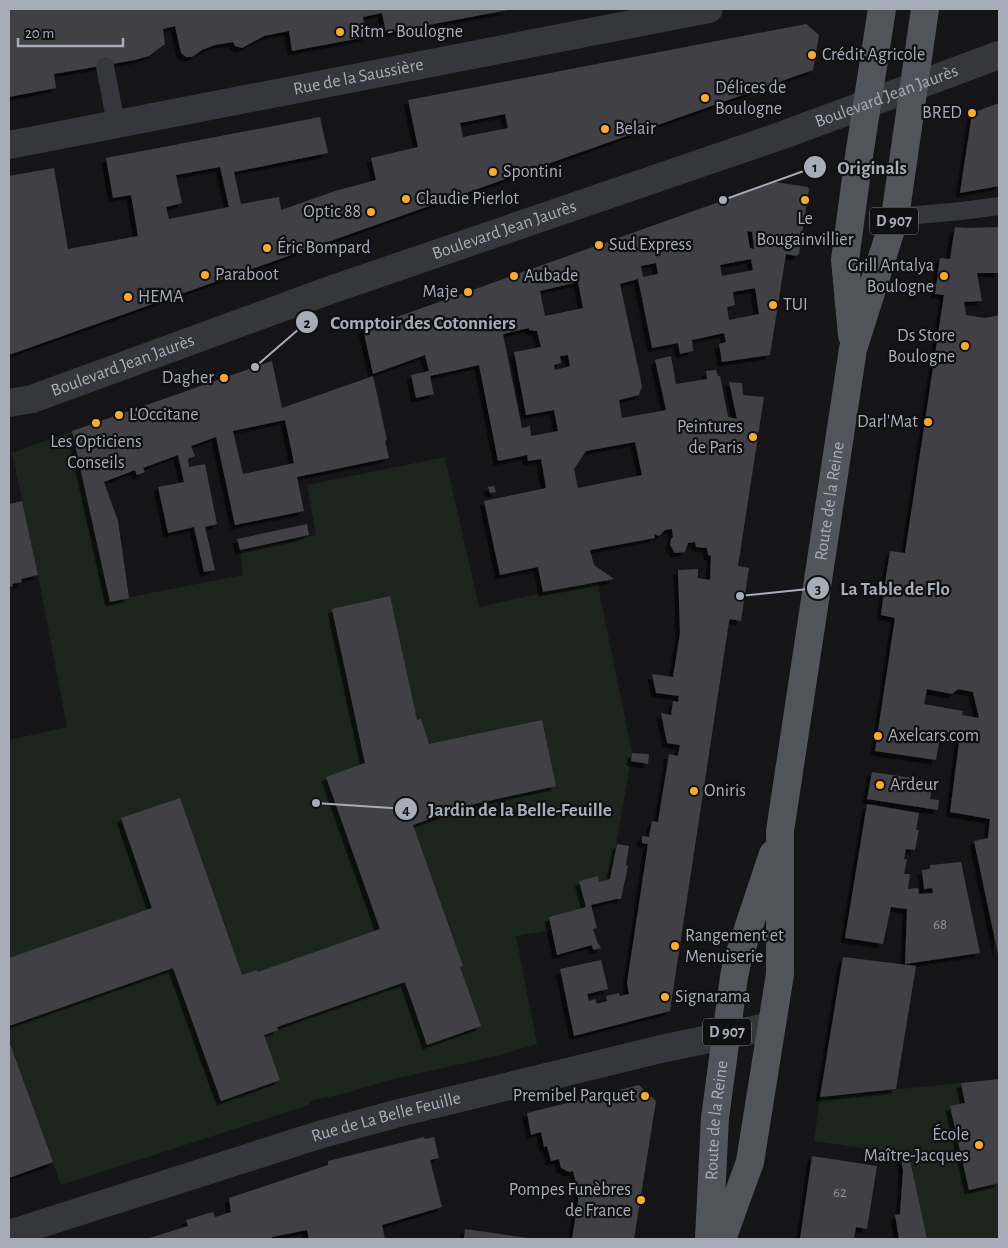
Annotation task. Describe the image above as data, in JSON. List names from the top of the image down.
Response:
{
  "streets": {
    "main road": ["D 907", "Route de la Reine"],
    "street": ["Rue de la Saussière", "Boulevard Jean Jaurès", "Rue de La Belle Feuille"]
  },
  "crossings": [
    ["Boulevard Jean Jaurès", "Route de la Reine"],
    ["Route de la Reine", "Rue de La Belle Feuille"]
  ],
  "places": [
    "Ritm - Boulogne",
    "Crédit Agricole",
    "Délices de Boulogne",
    "BRED",
    "Belair",
    "Spontini",
    "Claudie Pierlot",
    "Originals",
    "Le Bougainvillier",
    "Optic 88",
    "Sud Express",
    "Éric Bompard",
    "Paraboot",
    "Aubade",
    "Grill Antalya Boulogne",
    "Maje",
    "HEMA",
    "TUI",
    "Ds Store Boulogne",
    "Comptoir des Cotonniers",
    "Dagher",
    "L'Occitane",
    "Darl'Mat",
    "Les Opticiens Conseils",
    "Peintures de Paris",
    "La Table de Flo",
    "Axelcars.com",
    "Ardeur",
    "Oniris",
    "Jardin de la Belle-Feuille",
    "Rangement et Menuiserie",
    "Signarama",
    "Premibel Parquet",
    "École Maître-Jacques",
    "Pompes Funèbres de France"
  ],
  "house_numbers": ["68", "62"],
  "scale_bar": "20 m"
}
